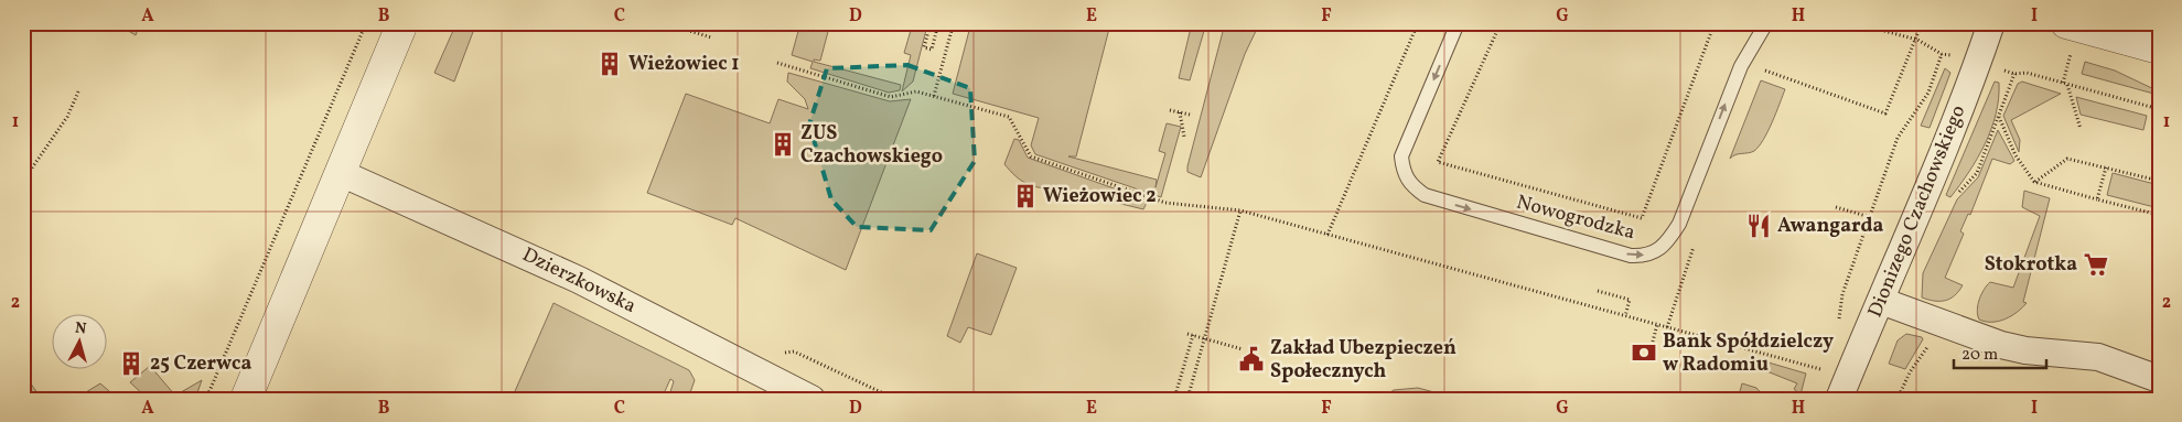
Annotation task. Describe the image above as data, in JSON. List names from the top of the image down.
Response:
{
  "streets": {
    "street": ["Dionizego Czachowskiego", "Dzierzkowska"],
    "lane": ["Nowogrodzka"]
  },
  "places": {
    "building": [
      "Wieżowiec 1",
      "ZUS Czachowskiego",
      "Wieżowiec 2",
      "25 Czerwca"
    ],
    "restaurant": ["Awangarda"],
    "supermarket": ["Stokrotka"],
    "bank": ["Bank Spółdzielczy w Radomiu"],
    "public building": ["Zakład Ubezpieczeń Społecznych"]
  },
  "scale_bar": "20 m",
  "north": "top",
  "grid": {
    "columns": [
      "A",
      "B",
      "C",
      "D",
      "E",
      "F",
      "G",
      "H",
      "I"
    ],
    "rows": ["1", "2"]
  }
}
